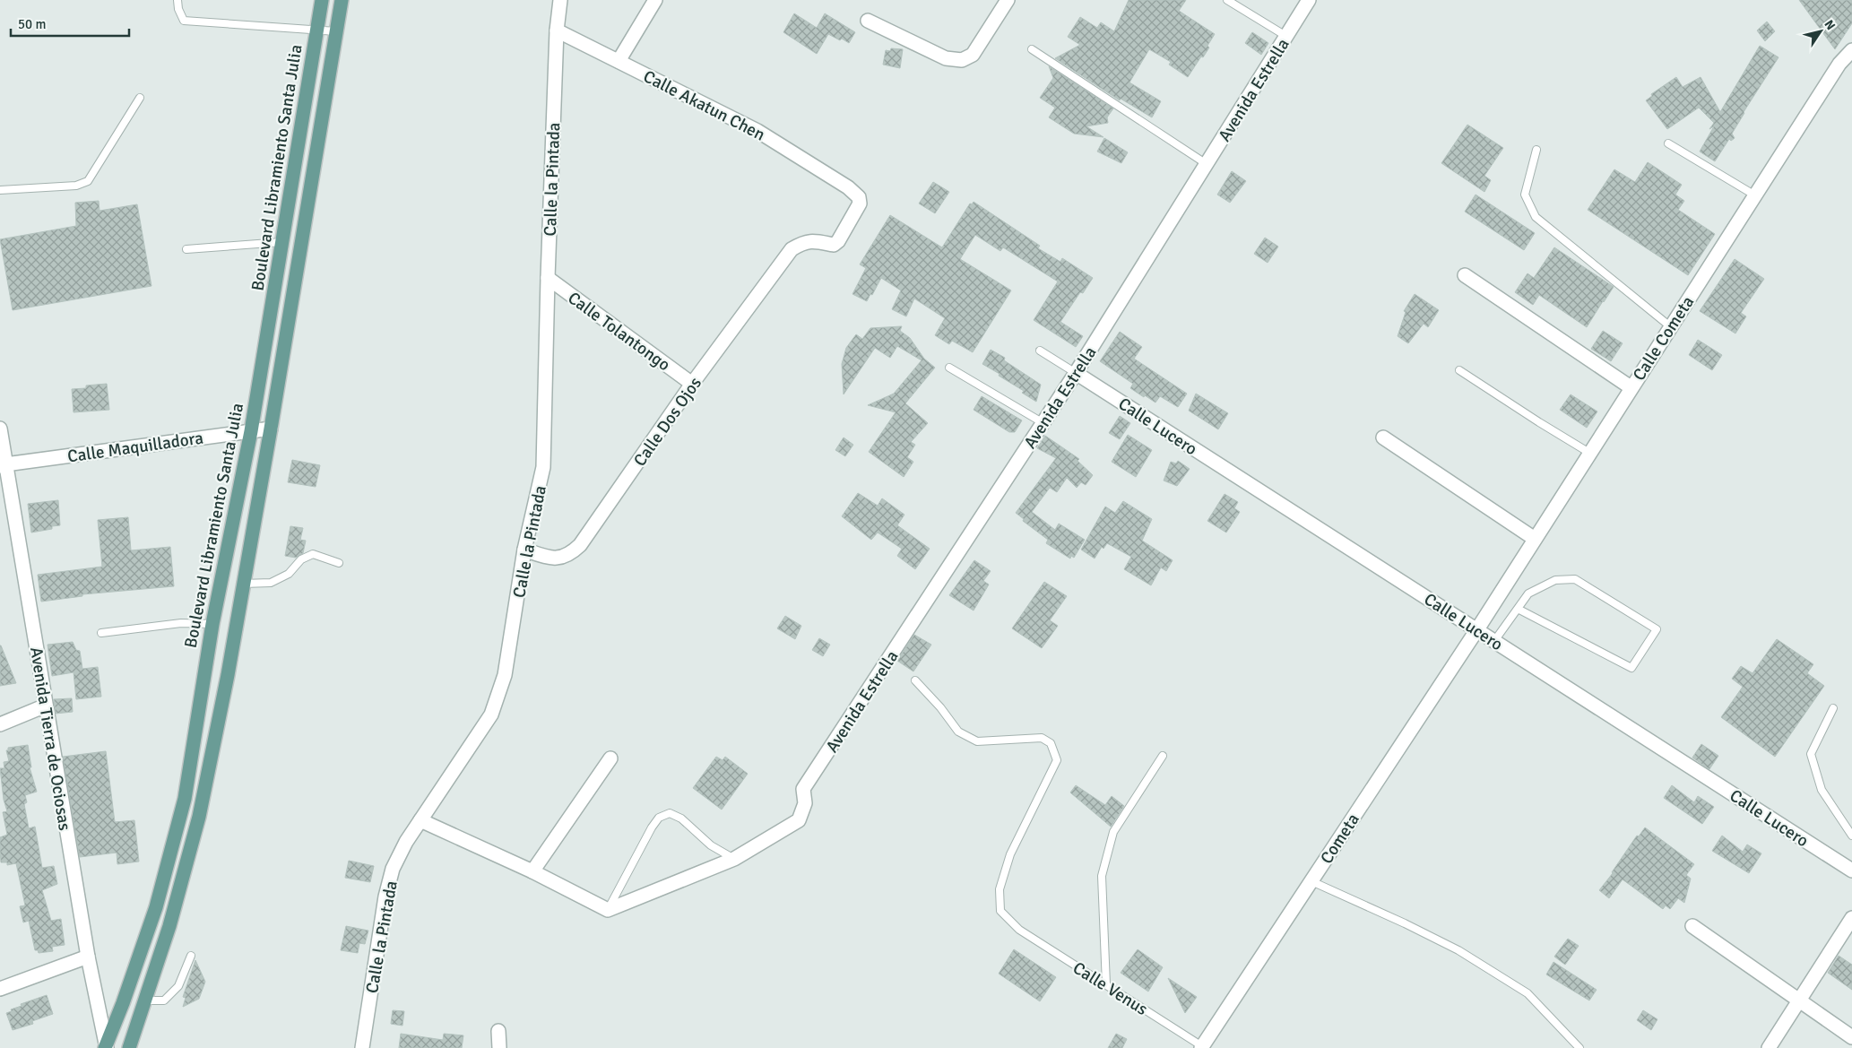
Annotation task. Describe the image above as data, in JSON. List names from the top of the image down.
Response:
{
  "streets": {
    "main road": ["Boulevard Libramiento Santa Julia"],
    "street": [
      "Avenida Estrella",
      "Calle Akatun Chen",
      "Calle la Pintada",
      "Calle Tolantongo",
      "Calle Cometa",
      "Calle Dos Ojos",
      "Calle Lucero",
      "Calle Maquilladora",
      "Avenida Tierra de Ociosas",
      "Cometa"
    ],
    "lane": ["Calle Venus"]
  },
  "crossings": [
    ["Avenida Estrella", "Calle Lucero"],
    ["Calle Akatun Chen", "Calle la Pintada"],
    ["Calle Akatun Chen", "Calle Dos Ojos"],
    ["Boulevard Libramiento Santa Julia", "Calle Maquilladora"],
    ["Boulevard Libramiento Santa Julia", "Avenida Tierra de Ociosas"],
    ["Calle la Pintada", "Calle Tolantongo"],
    ["Calle la Pintada", "Calle Dos Ojos"],
    ["Calle Tolantongo", "Calle Dos Ojos"],
    ["Calle Cometa", "Calle Lucero"],
    ["Calle Cometa", "Cometa"],
    ["Calle Lucero", "Cometa"],
    ["Calle Maquilladora", "Avenida Tierra de Ociosas"],
    ["Cometa", "Calle Venus"]
  ],
  "scale_bar": "50 m",
  "north": "top right"
}
